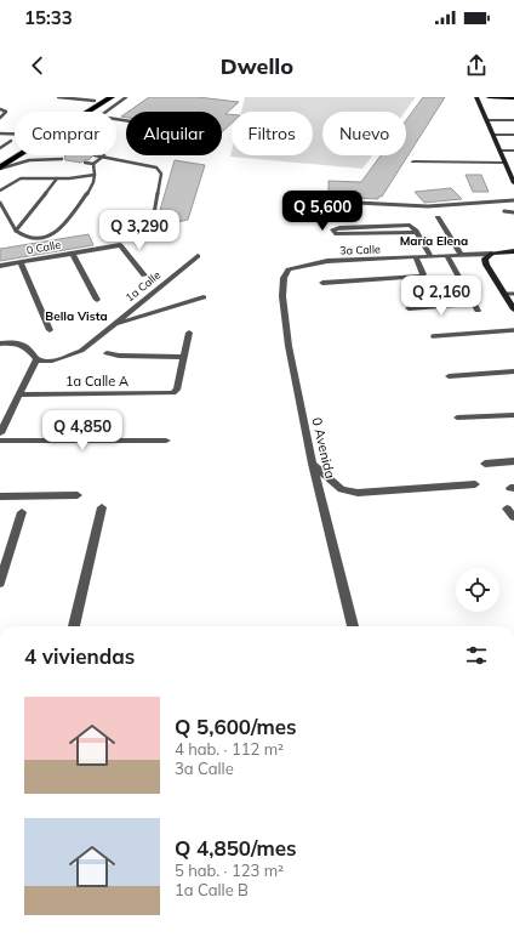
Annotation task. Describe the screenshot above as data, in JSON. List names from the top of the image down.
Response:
{
  "streets": {
    "street": [
      "0 Calle",
      "3a Calle",
      "1a Calle",
      "1a Calle A",
      "0 Avenida"
    ]
  },
  "crossings": [
    ["3a Calle", "0 Avenida"]
  ],
  "districts": ["María Elena", "Bella Vista"],
  "page": {
    "status": "15:33",
    "header": "Dwello",
    "chip": [
      "Comprar",
      "Alquilar",
      "Filtros",
      "Nuevo"
    ],
    "price": [
      "Q 5,600",
      "Q 3,290",
      "Q 2,160",
      "Q 4,850"
    ],
    "heading": "4 viviendas",
    "list": [
      {
        "name": "Q 5,600/mes",
        "note": "4 hab. · 112 m² · 3a Calle"
      },
      {
        "name": "Q 4,850/mes",
        "note": "5 hab. · 123 m² · 1a Calle B"
      }
    ]
  }
}
